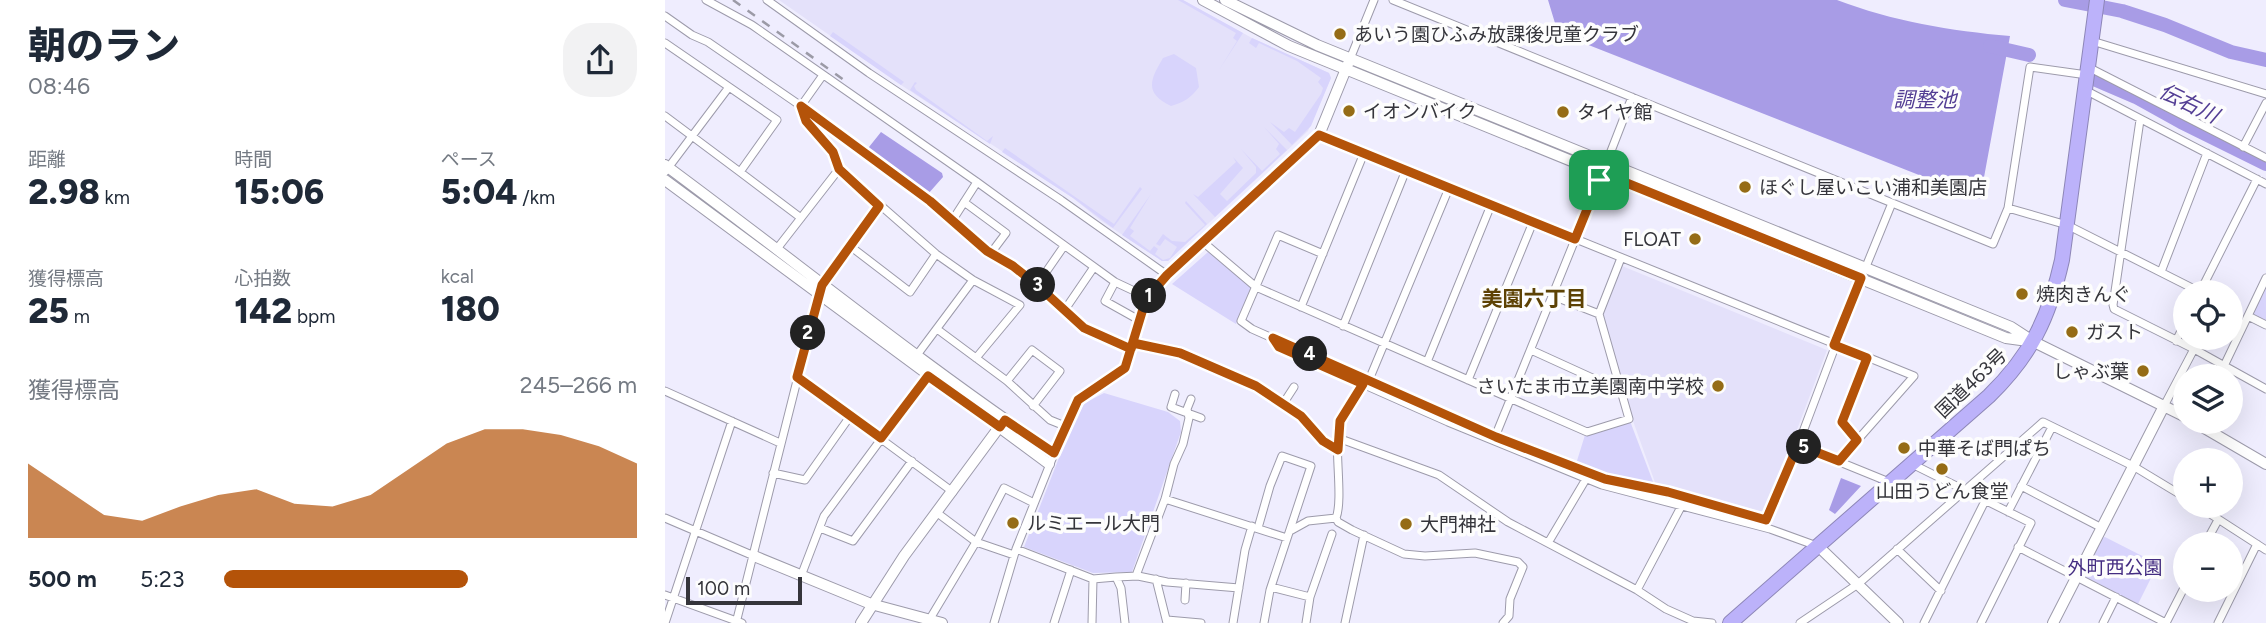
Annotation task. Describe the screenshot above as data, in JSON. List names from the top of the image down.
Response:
{
  "streets": {
    "highway": ["国道463号"]
  },
  "districts": ["美園六丁目"],
  "water": ["調整池", "伝右川"],
  "parks": ["外町西公園"],
  "places": [
    "あいう園ひふみ放課後児童クラブ",
    "イオンバイク",
    "タイヤ館",
    "ほぐし屋いこい浦和美園店",
    "FLOAT",
    "焼肉きんぐ",
    "ガスト",
    "しゃぶ葉",
    "さいたま市立美園南中学校",
    "中華そば門ぱち",
    "山田うどん食堂",
    "ルミエール大門",
    "大門神社"
  ],
  "scale_bar": "100 m",
  "page": {
    "heading": ["朝のラン", "08:46"],
    "stats": [
      ["距離", "2.98 km"],
      ["時間", "15:06"],
      ["ペース", "5:04 /km"],
      ["獲得標高", "25 m"],
      ["心拍数", "142 bpm"],
      ["kcal", "180"]
    ],
    "pins": [
      "3",
      "1",
      "2",
      "4",
      "5"
    ],
    "map_buttons": ["+", "−"],
    "chart": ["獲得標高", "245–266 m"],
    "list": [
      {
        "name": "500 m",
        "note": "5:23"
      }
    ],
    "scale": "100 m"
  }
}
